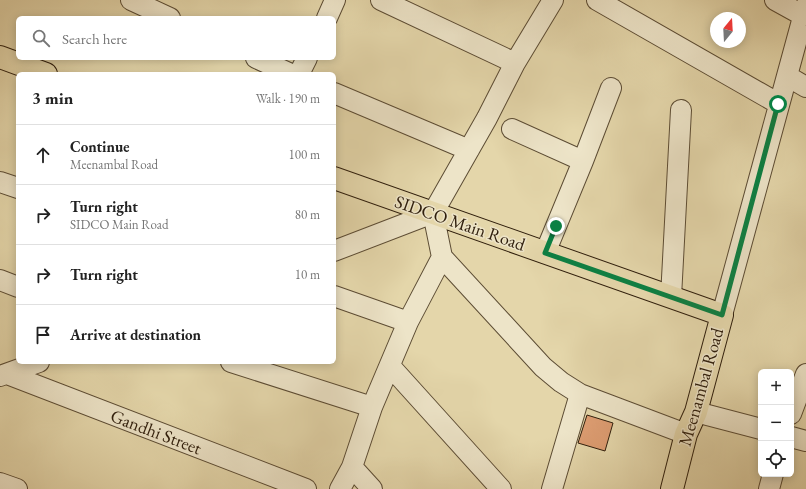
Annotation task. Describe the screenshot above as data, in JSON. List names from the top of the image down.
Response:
{
  "streets": {
    "main road": ["SIDCO Main Road", "Meenambal Road"],
    "street": ["Gandhi Street"]
  },
  "crossings": [
    ["SIDCO Main Road", "Meenambal Road"]
  ],
  "north": "top",
  "page": {
    "search": "Search here",
    "heading": ["3 min", "Walk · 190 m"],
    "list": [
      ["Continue", "Meenambal Road", "100 m"],
      ["Turn right", "SIDCO Main Road", "80 m"],
      ["Turn right", "10 m"],
      "Arrive at destination"
    ],
    "map_buttons": ["+", "−"]
  }
}
